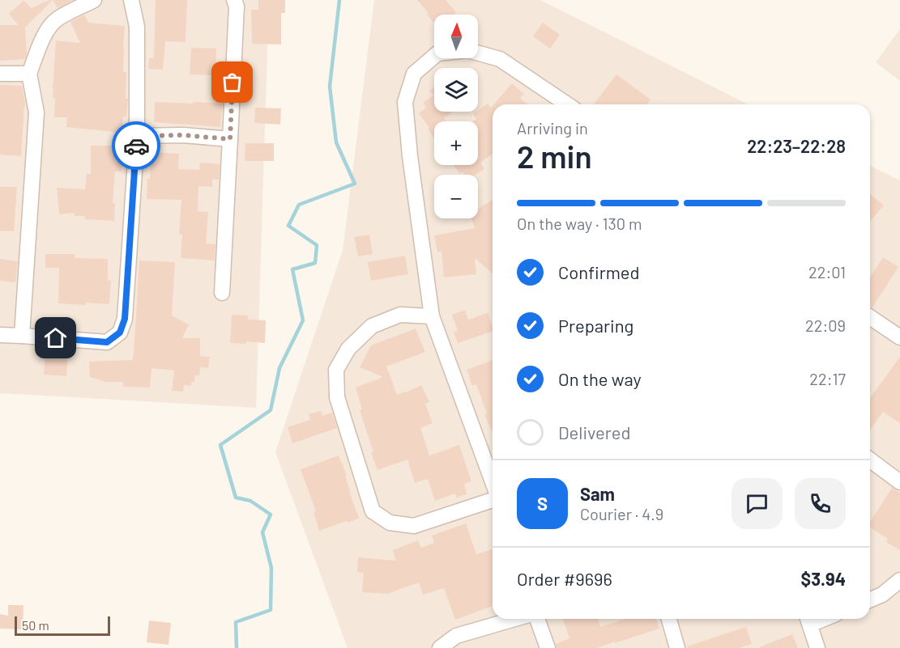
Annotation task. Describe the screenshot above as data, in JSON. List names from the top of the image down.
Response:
{
  "scale_bar": "50 m",
  "north": "top",
  "page": {
    "map_buttons": ["+", "−"],
    "heading": ["2 min", "Arriving in", "22:23–22:28"],
    "panel": [
      "Sam",
      "Courier · 4.9",
      "Order #9696",
      "$3.94"
    ],
    "bar": "On the way · 130 m",
    "list": [
      ["Confirmed", "22:01"],
      ["Preparing", "22:09"],
      ["On the way", "22:17"],
      "Delivered"
    ],
    "round": "S",
    "scale": "50 m"
  }
}
